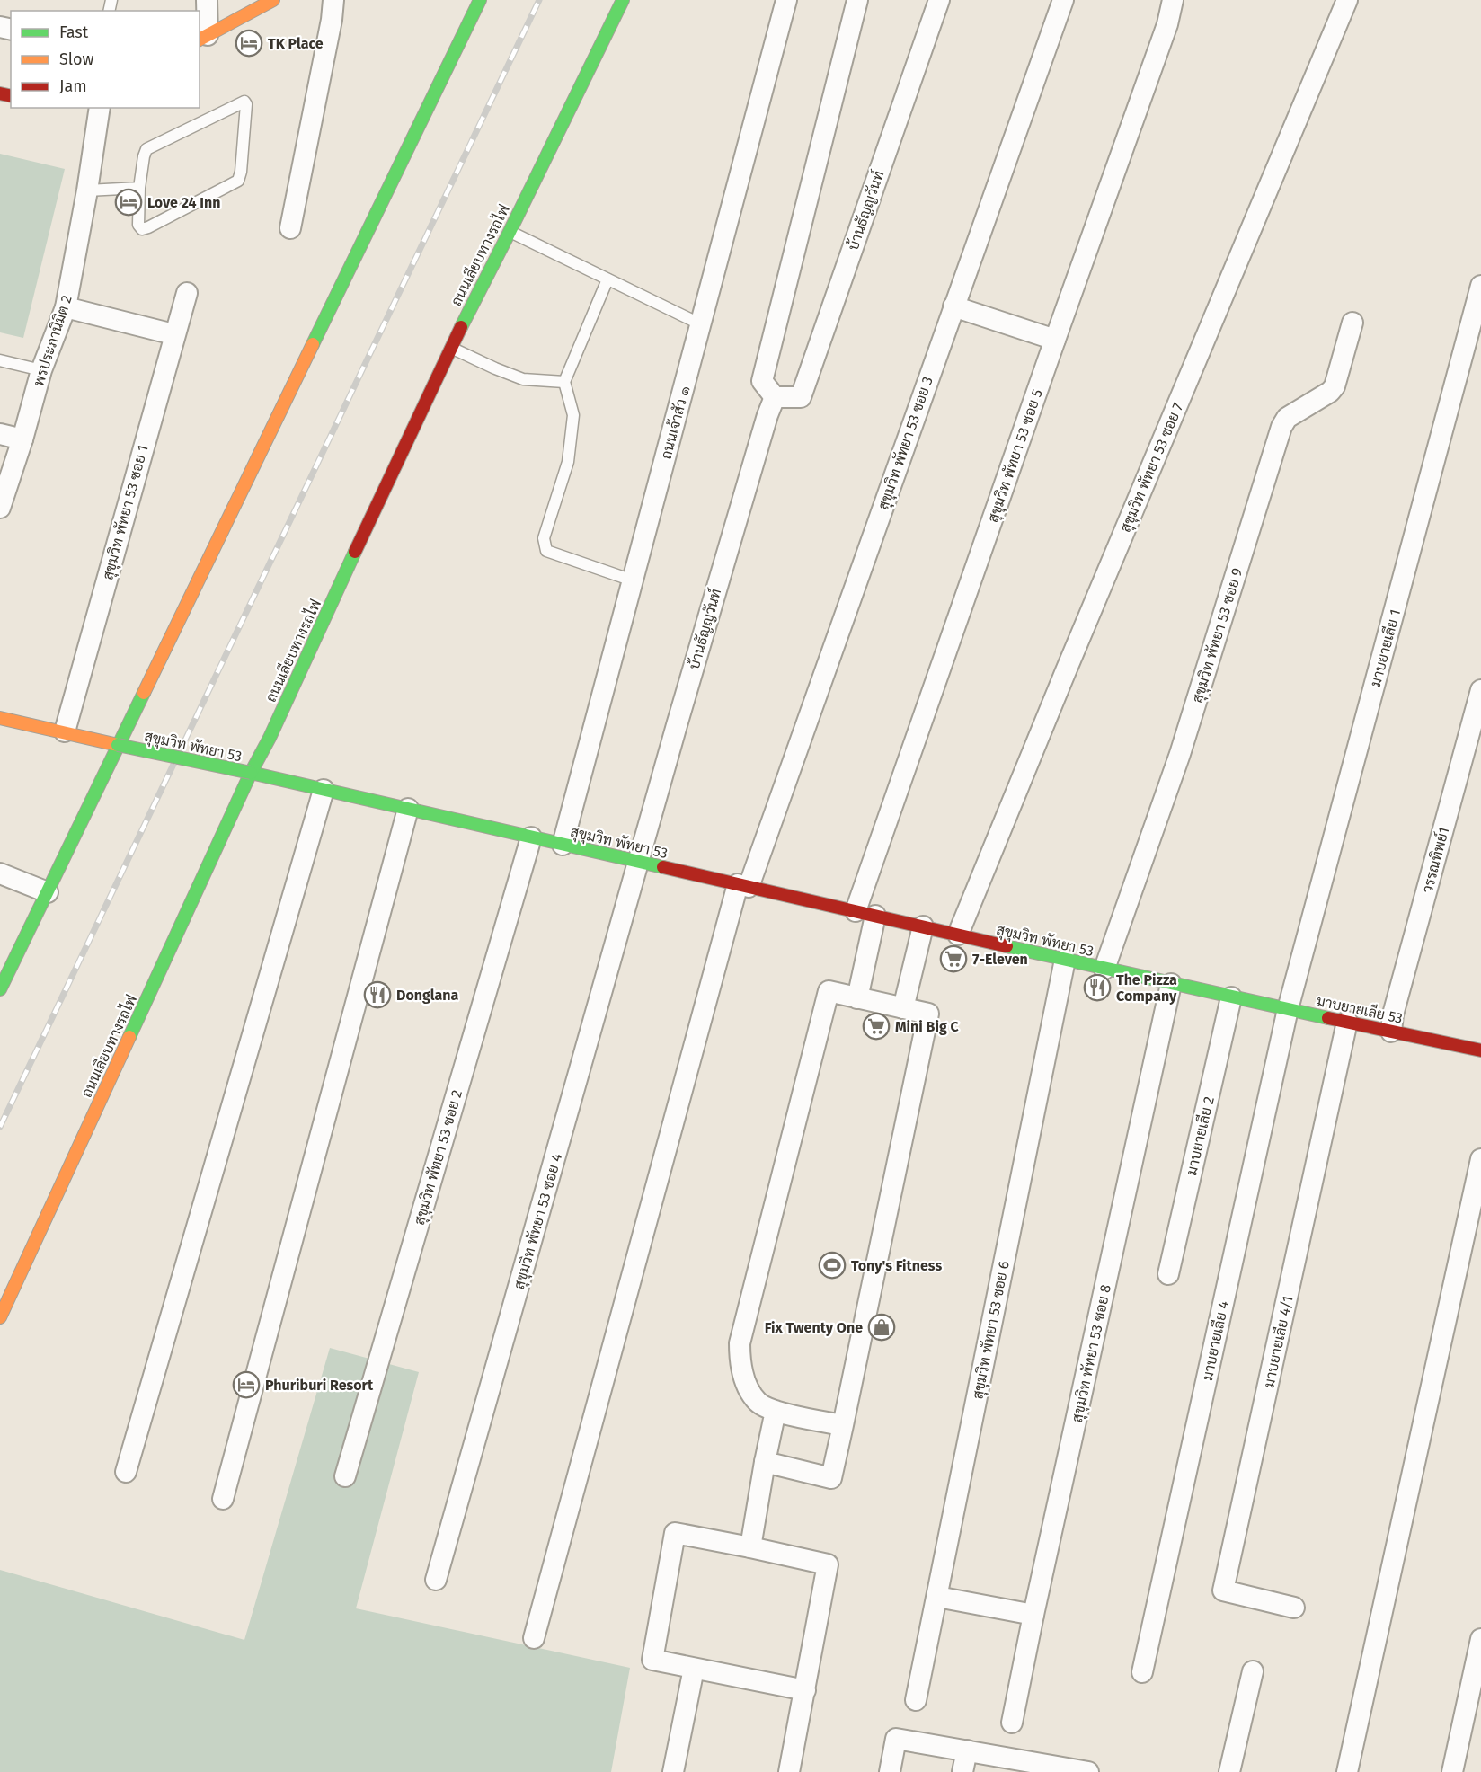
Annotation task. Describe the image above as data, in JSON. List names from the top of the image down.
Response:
{
  "streets": {
    "street": [
      "บ้านธัญญวันท์",
      "ถนนเลียบทางรถไฟ",
      "พรประภานิมิต 2",
      "ถนนเจ้าสัว ๑",
      "สุขุมวิท พัทยา 53 ซอย 3",
      "สุขุมวิท พัทยา 53 ซอย 5",
      "สุขุมวิท พัทยา 53 ซอย 7",
      "สุขุมวิท พัทยา 53 ซอย 1",
      "สุขุมวิท พัทยา 53 ซอย 9",
      "มาบยายเลีย 1",
      "สุขุมวิท พัทยา 53",
      "วรรณทิพย์1",
      "มาบยายเลีย 53",
      "มาบยายเลีย 2",
      "สุขุมวิท พัทยา 53 ซอย 2",
      "สุขุมวิท พัทยา 53 ซอย 4",
      "สุขุมวิท พัทยา 53 ซอย 6",
      "มาบยายเลีย 4",
      "มาบยายเลีย 4/1",
      "สุขุมวิท พัทยา 53 ซอย 8"
    ]
  },
  "crossings": [
    ["บ้านธัญญวันท์", "สุขุมวิท พัทยา 53"],
    ["บ้านธัญญวันท์", "สุขุมวิท พัทยา 53 ซอย 4"],
    ["ถนนเลียบทางรถไฟ", "สุขุมวิท พัทยา 53"],
    ["ถนนเจ้าสัว ๑", "สุขุมวิท พัทยา 53"],
    ["สุขุมวิท พัทยา 53 ซอย 3", "สุขุมวิท พัทยา 53"],
    ["สุขุมวิท พัทยา 53 ซอย 5", "สุขุมวิท พัทยา 53"],
    ["สุขุมวิท พัทยา 53 ซอย 7", "สุขุมวิท พัทยา 53"],
    ["สุขุมวิท พัทยา 53 ซอย 1", "สุขุมวิท พัทยา 53"],
    ["สุขุมวิท พัทยา 53 ซอย 9", "สุขุมวิท พัทยา 53"],
    ["มาบยายเลีย 1", "มาบยายเลีย 53"],
    ["มาบยายเลีย 1", "มาบยายเลีย 4"],
    ["สุขุมวิท พัทยา 53", "มาบยายเลีย 53"],
    ["สุขุมวิท พัทยา 53", "มาบยายเลีย 2"],
    ["สุขุมวิท พัทยา 53", "สุขุมวิท พัทยา 53 ซอย 2"],
    ["สุขุมวิท พัทยา 53", "สุขุมวิท พัทยา 53 ซอย 4"],
    ["สุขุมวิท พัทยา 53", "สุขุมวิท พัทยา 53 ซอย 6"],
    ["สุขุมวิท พัทยา 53", "สุขุมวิท พัทยา 53 ซอย 8"],
    ["วรรณทิพย์1", "มาบยายเลีย 53"],
    ["มาบยายเลีย 53", "มาบยายเลีย 2"],
    ["มาบยายเลีย 53", "มาบยายเลีย 4"],
    ["มาบยายเลีย 53", "มาบยายเลีย 4/1"]
  ],
  "places": {
    "hotel": ["TK Place", "Love 24 Inn", "Phuriburi Resort"],
    "supermarket": ["7-Eleven", "Mini Big C"],
    "restaurant": ["The Pizza Company", "Donglana"],
    "sports": ["Tony's Fitness"],
    "shop": ["Fix Twenty One"]
  },
  "legend": ["Fast", "Slow", "Jam"]
}
